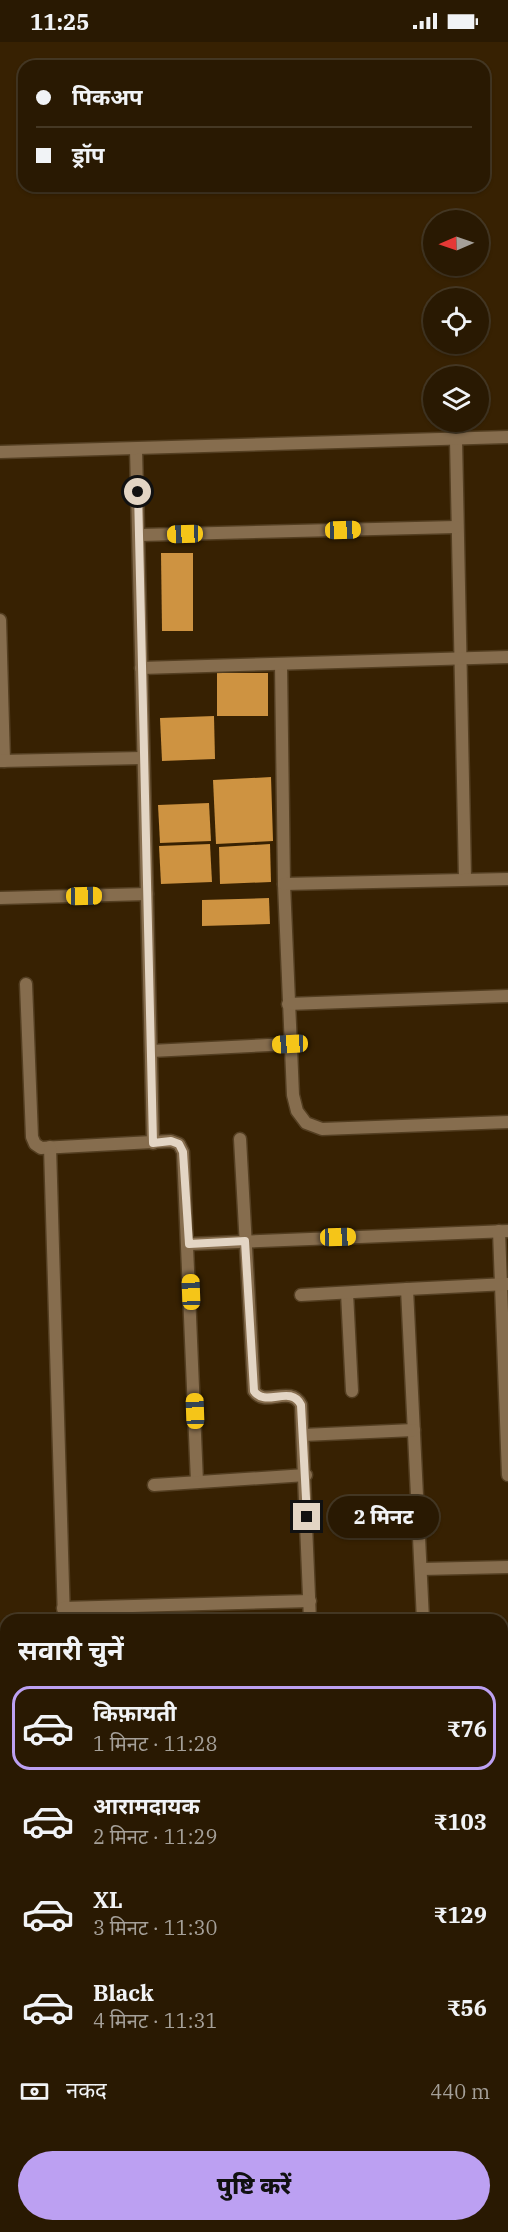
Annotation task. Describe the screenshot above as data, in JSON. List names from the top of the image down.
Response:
{
  "north": "left",
  "page": {
    "status": "11:25",
    "banner": ["पिकअप", "ड्रॉप"],
    "bubble": "2 मिनट",
    "heading": "सवारी चुनें",
    "list": [
      {
        "name": "किफ़ायती",
        "note": "1 मिनट · 11:28",
        "value": "₹76"
      },
      {
        "name": "आरामदायक",
        "note": "2 मिनट · 11:29",
        "value": "₹103"
      },
      {
        "name": "XL",
        "note": "3 मिनट · 11:30",
        "value": "₹129"
      },
      {
        "name": "Black",
        "note": "4 मिनट · 11:31",
        "value": "₹56"
      }
    ],
    "pay": ["नकद", "440 m"],
    "buttons": "पुष्टि करें"
  }
}
